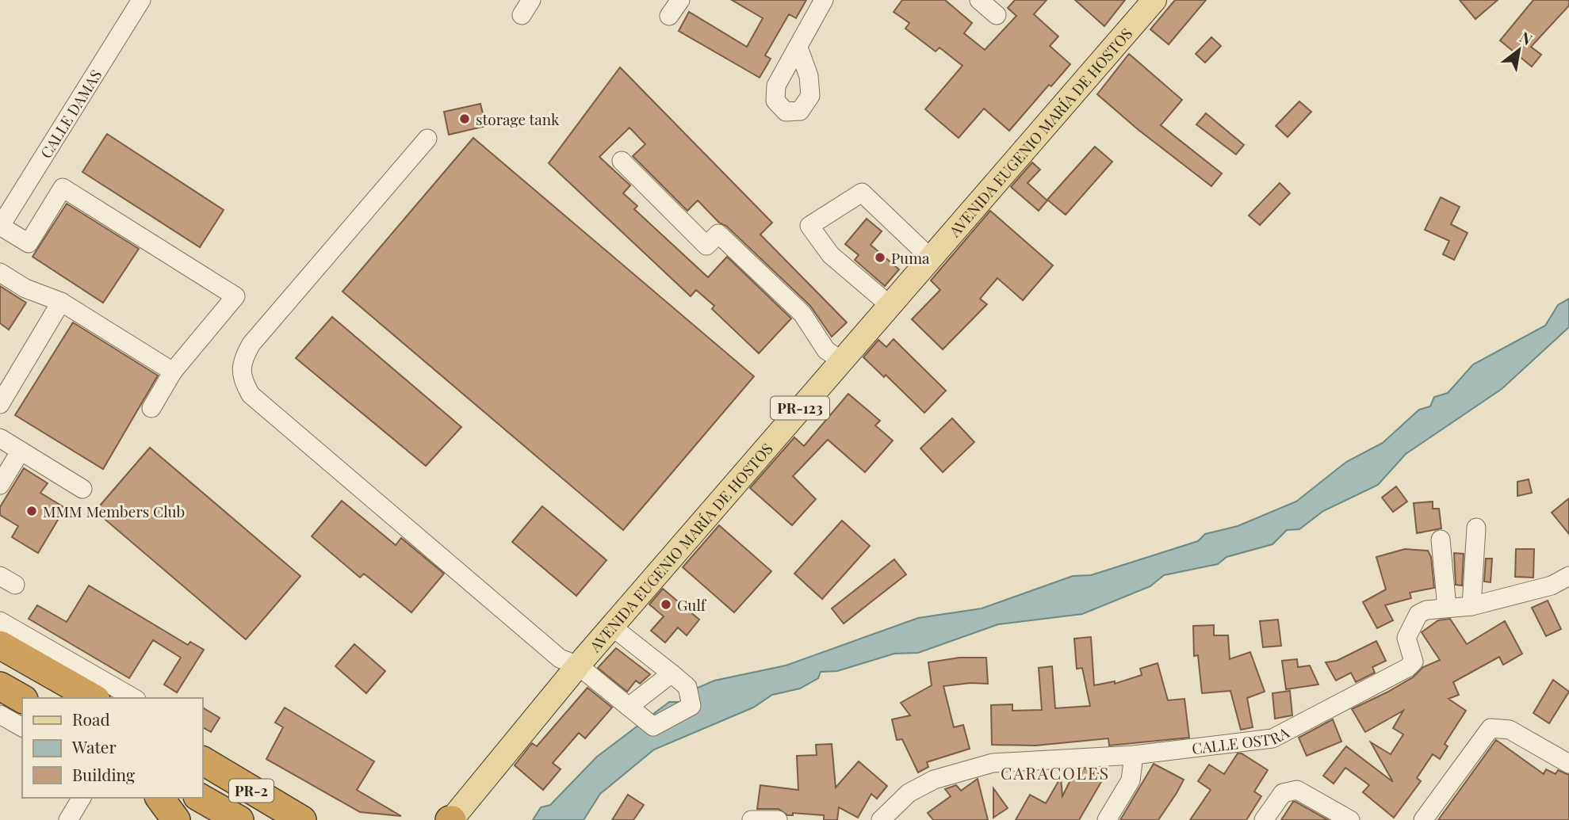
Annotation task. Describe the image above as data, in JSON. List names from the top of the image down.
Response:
{
  "streets": {
    "highway": ["PR-2"],
    "main road": ["AVENIDA EUGENIO MARÍA DE HOSTOS", "PR-123"],
    "street": ["CALLE DAMAS", "CALLE OSTRA"]
  },
  "districts": ["CARACOLES"],
  "places": [
    "storage tank",
    "Puma",
    "MMM Members Club",
    "Gulf"
  ],
  "legend": ["Road", "Water", "Building"],
  "north": "top right"
}
